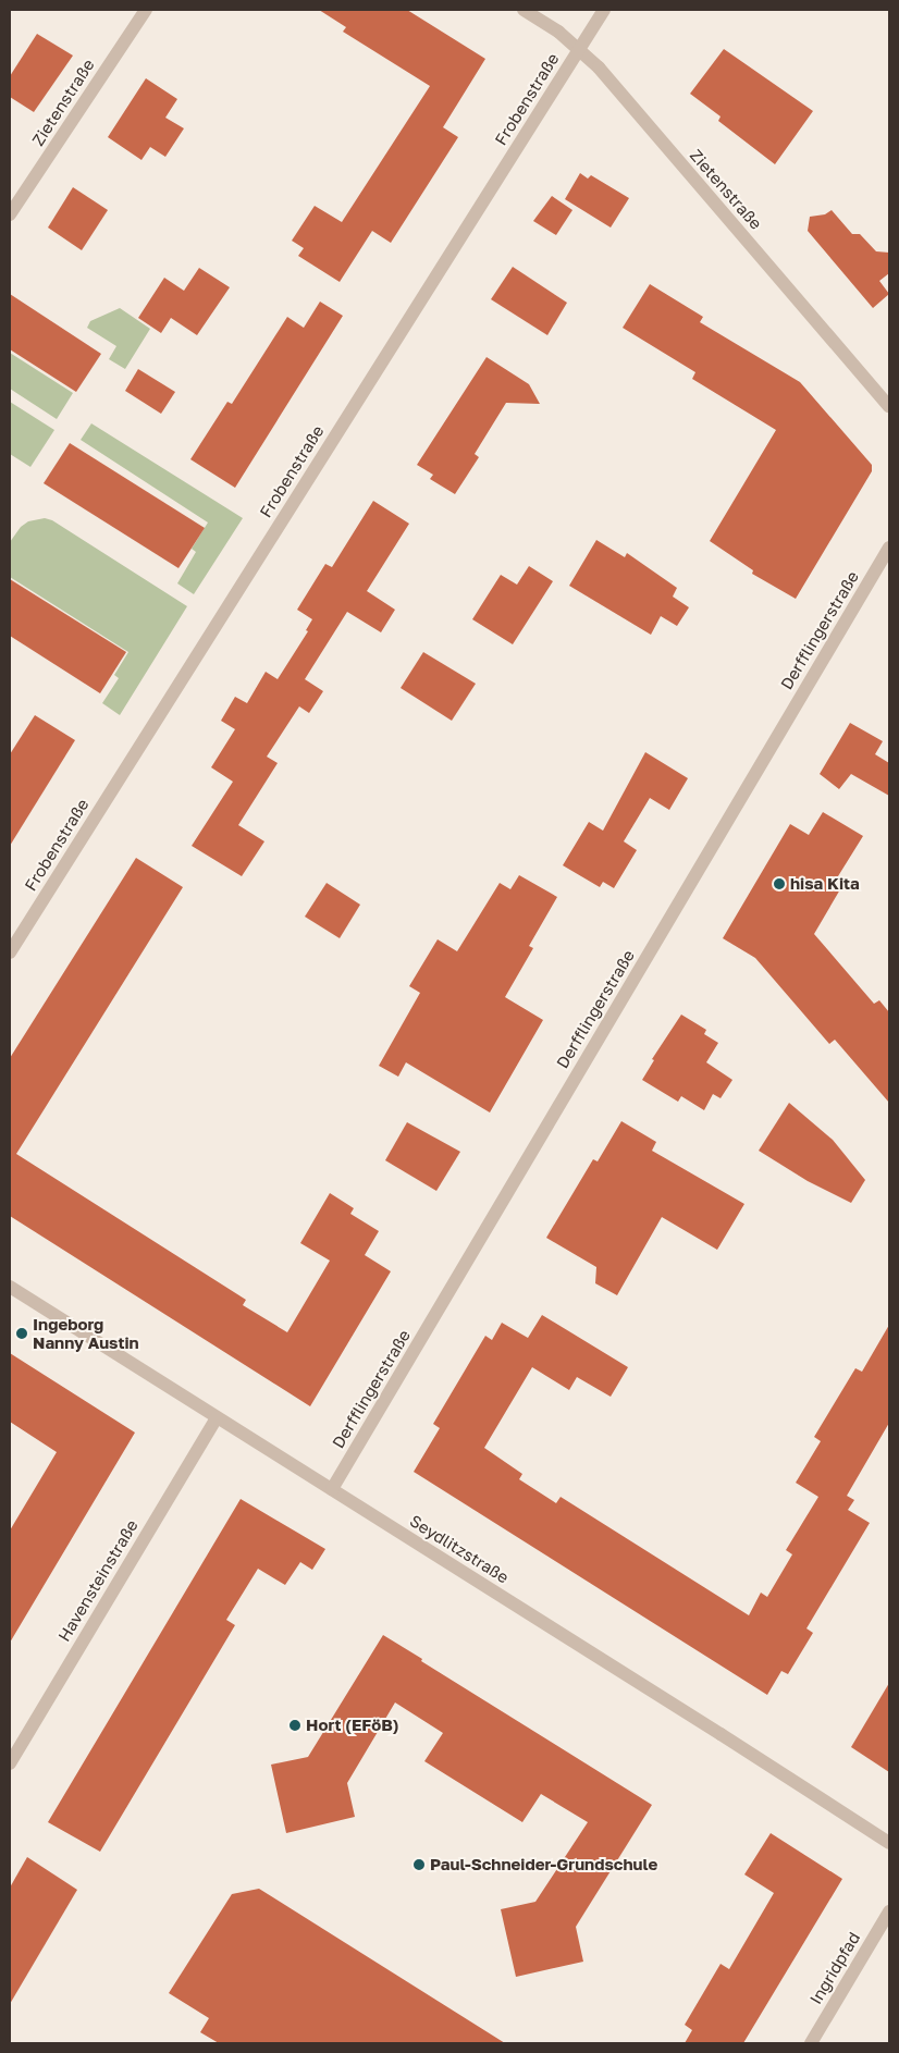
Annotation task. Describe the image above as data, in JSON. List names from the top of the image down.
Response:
{
  "streets": {
    "street": [
      "Frobenstraße",
      "Zietenstraße",
      "Derfflingerstraße",
      "Seydlitzstraße",
      "Havensteinstraße",
      "Ingridpfad"
    ]
  },
  "crossings": [
    ["Frobenstraße", "Zietenstraße"],
    ["Derfflingerstraße", "Seydlitzstraße"],
    ["Seydlitzstraße", "Havensteinstraße"]
  ],
  "places": [
    "hisa Kita",
    "Ingeborg Nanny Austin",
    "Hort (EFöB)",
    "Paul-Schneider-Grundschule"
  ]
}
